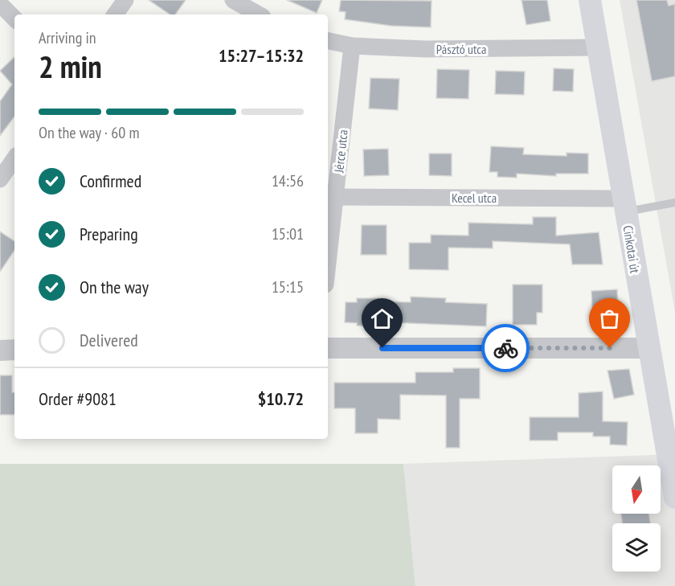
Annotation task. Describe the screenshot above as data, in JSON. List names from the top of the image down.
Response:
{
  "streets": {
    "main road": ["Cinkotai út"],
    "street": ["Pásztó utca", "Jérce utca", "Kecel utca"]
  },
  "crossings": [
    ["Pásztó utca", "Jérce utca"],
    ["Pásztó utca", "Cinkotai út"],
    ["Jérce utca", "Kecel utca"],
    ["Kecel utca", "Cinkotai út"]
  ],
  "north": "bottom",
  "page": {
    "heading": ["2 min", "Arriving in", "15:27–15:32"],
    "panel": ["Order #9081", "$10.72"],
    "bar": "On the way · 60 m",
    "list": [
      ["Confirmed", "14:56"],
      ["Preparing", "15:01"],
      ["On the way", "15:15"],
      "Delivered"
    ]
  }
}
